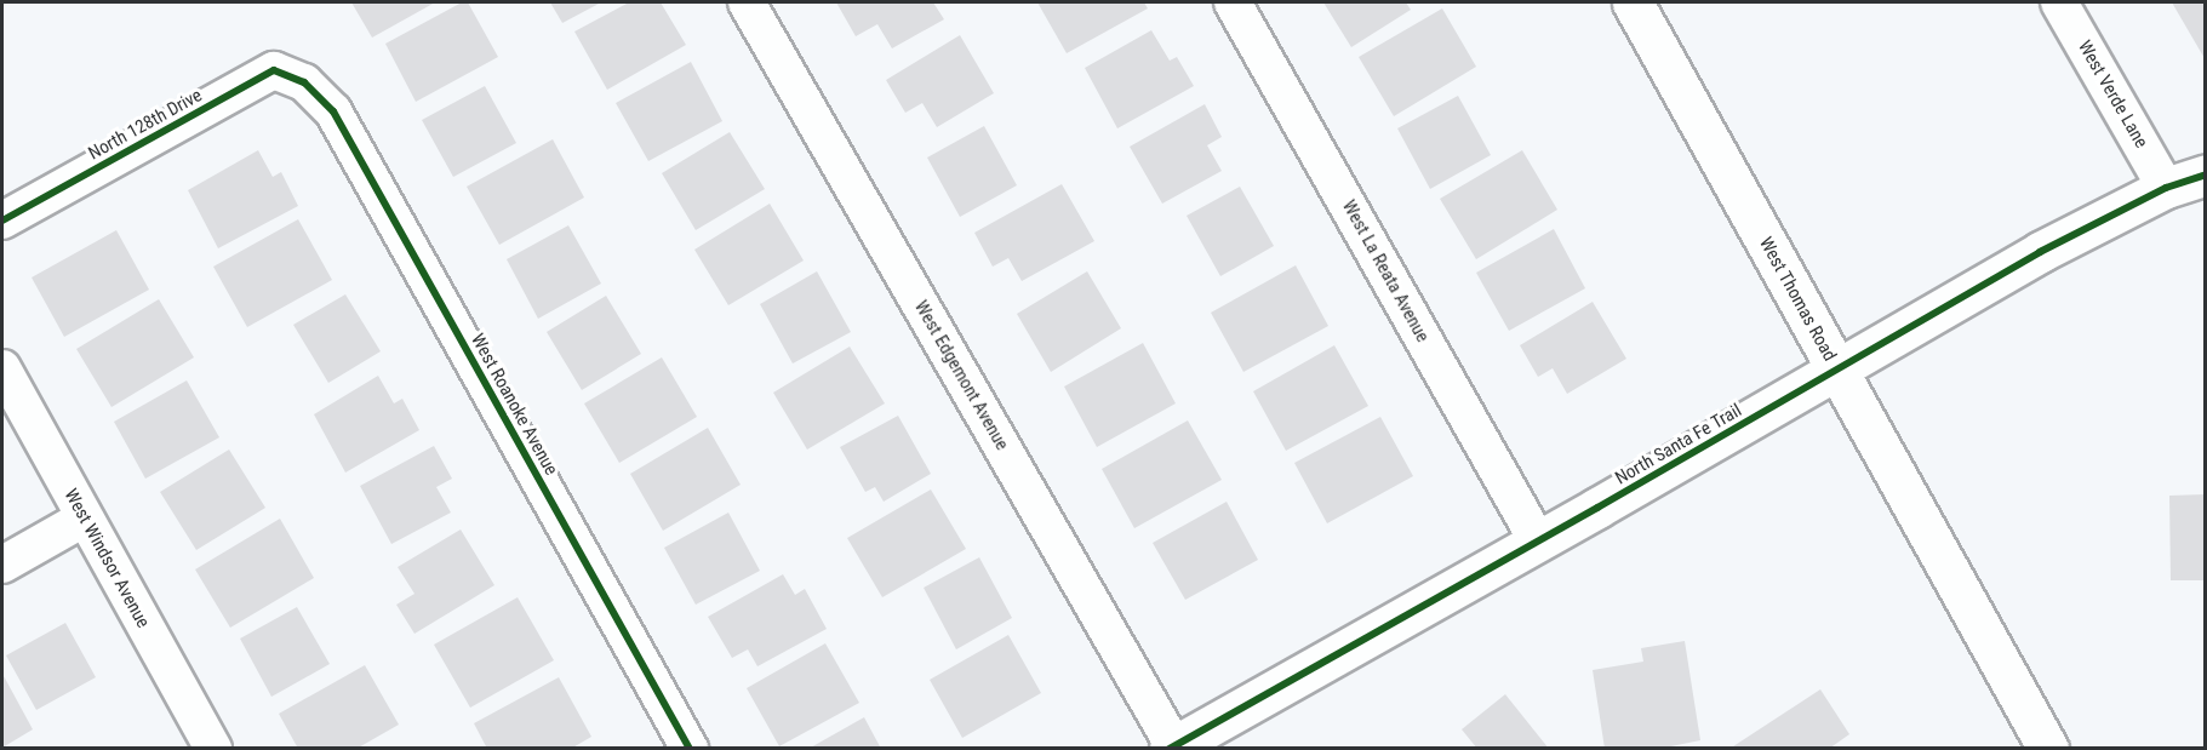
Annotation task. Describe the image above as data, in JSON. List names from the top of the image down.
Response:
{
  "streets": {
    "street": [
      "West Verde Lane",
      "North 128th Drive",
      "West La Reata Avenue",
      "West Thomas Road",
      "West Edgemont Avenue",
      "West Roanoke Avenue",
      "North Santa Fe Trail",
      "West Windsor Avenue"
    ]
  },
  "crossings": [
    ["West Verde Lane", "North Santa Fe Trail"],
    ["North 128th Drive", "West Roanoke Avenue"],
    ["West La Reata Avenue", "North Santa Fe Trail"],
    ["West Thomas Road", "North Santa Fe Trail"],
    ["West Edgemont Avenue", "North Santa Fe Trail"]
  ]
}
